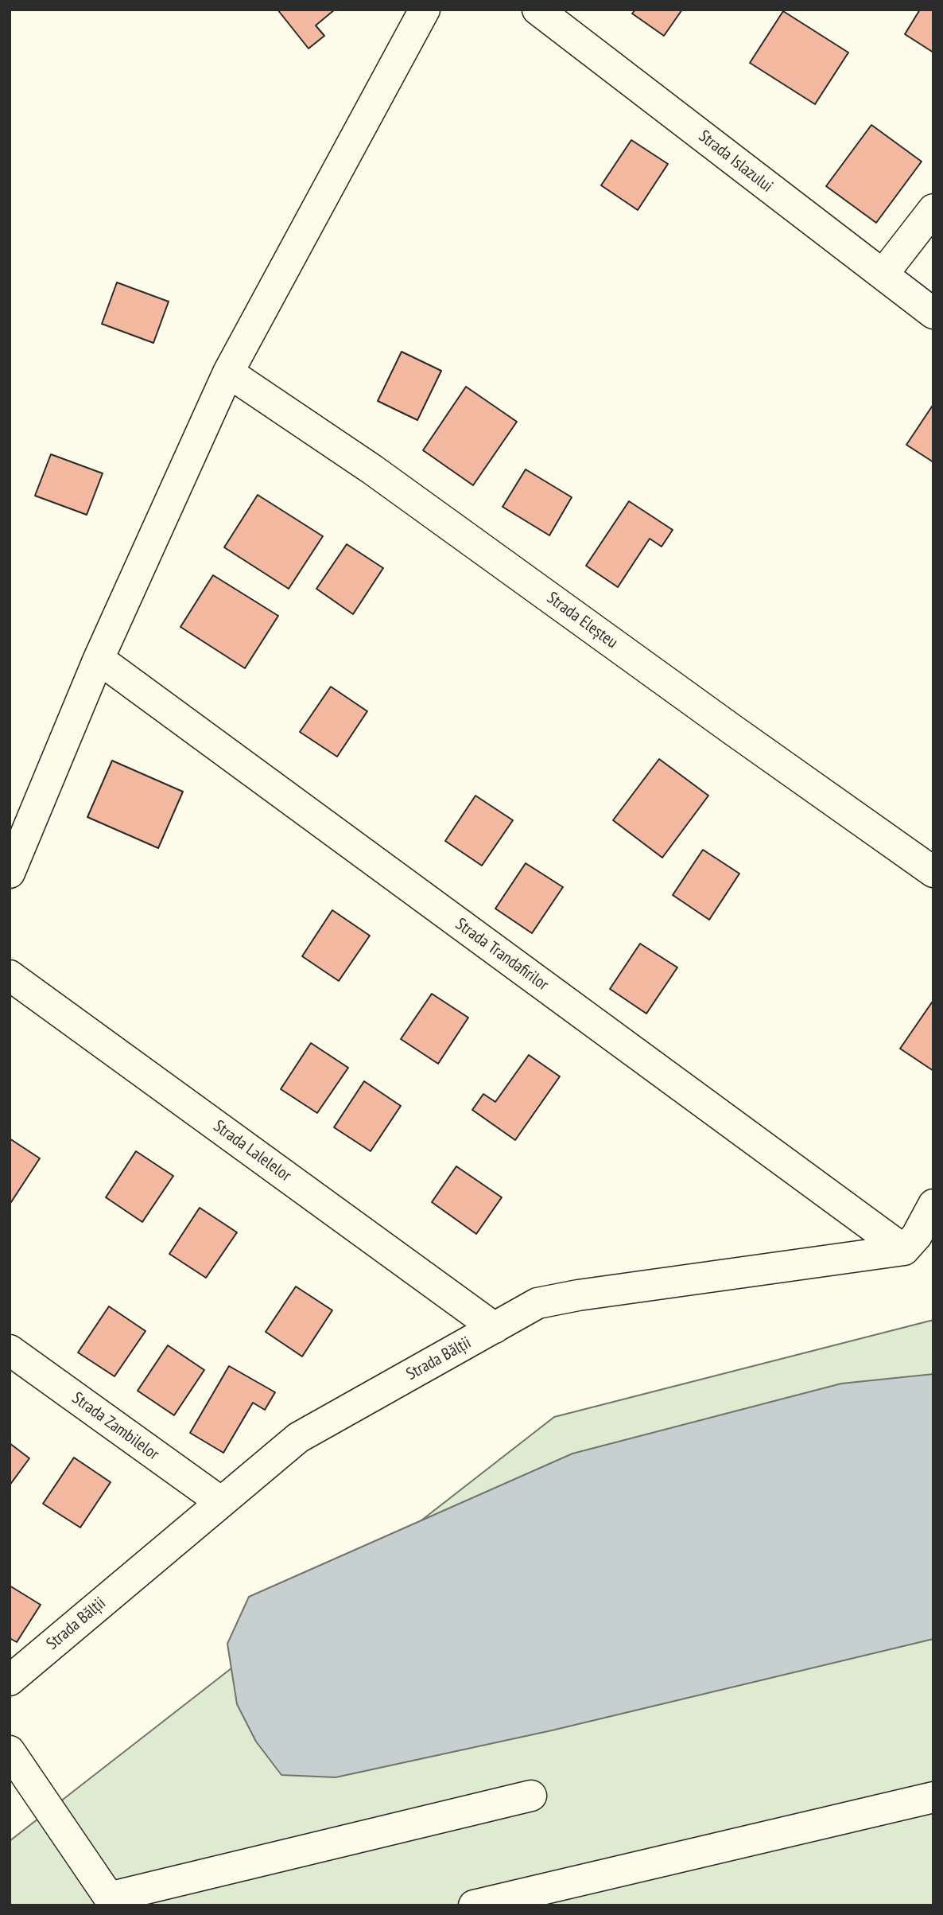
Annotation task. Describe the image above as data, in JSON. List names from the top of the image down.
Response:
{
  "streets": {
    "street": [
      "Strada Islazului",
      "Strada Eleșteu",
      "Strada Trandafirilor",
      "Strada Lalelelor",
      "Strada Bălții",
      "Strada Zambilelor"
    ]
  },
  "crossings": [
    ["Strada Trandafirilor", "Strada Bălții"],
    ["Strada Lalelelor", "Strada Bălții"],
    ["Strada Bălții", "Strada Zambilelor"]
  ]
}
